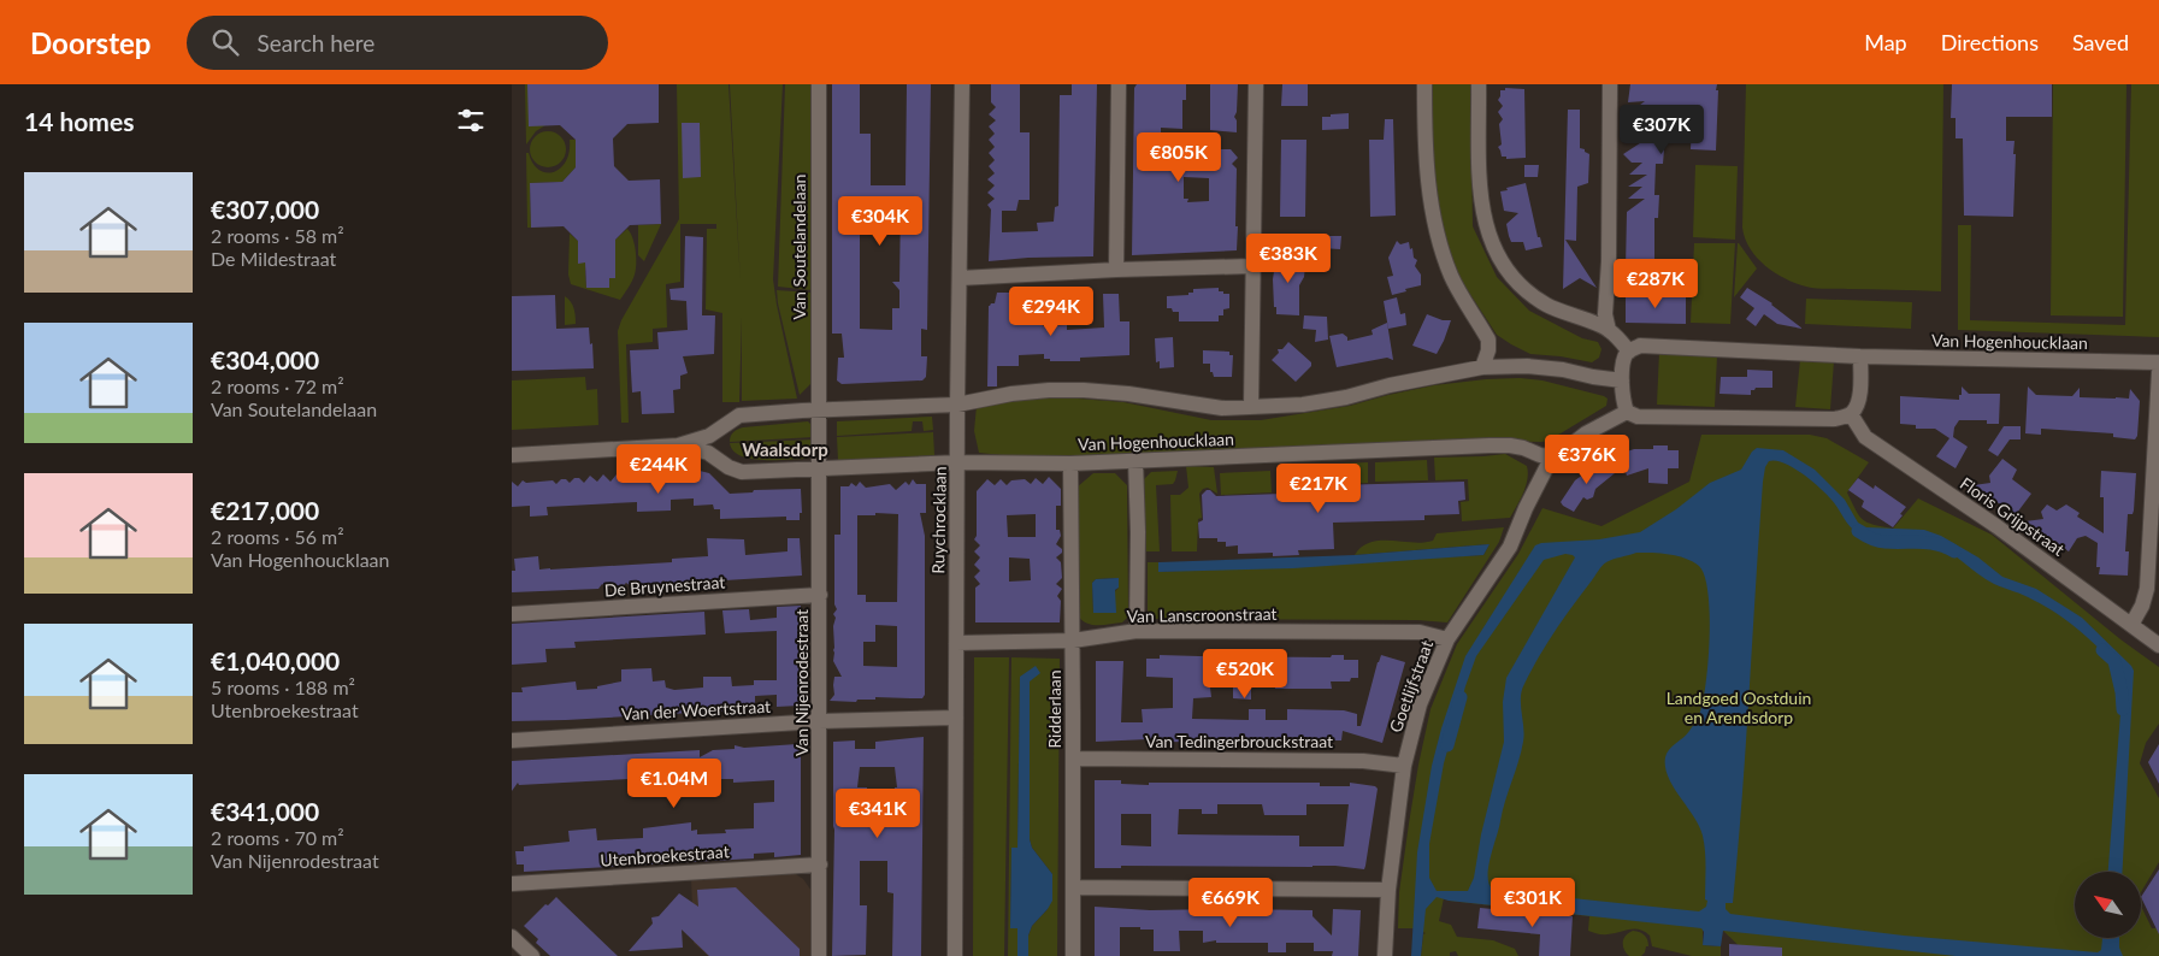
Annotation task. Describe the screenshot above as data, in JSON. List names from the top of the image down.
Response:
{
  "streets": {
    "street": [
      "Van Soutelandelaan",
      "Van Hogenhoucklaan",
      "Floris Grijpstraat",
      "Ruychrocklaan",
      "De Bruynestraat",
      "Van Lanscroonstraat",
      "Van Nijenrodestraat",
      "Goetlijfstraat",
      "Ridderlaan",
      "Van der Woertstraat",
      "Van Tedingerbrouckstraat",
      "Utenbroekestraat"
    ]
  },
  "crossings": [
    ["Van Soutelandelaan", "Van Hogenhoucklaan"],
    ["Van Soutelandelaan", "Van Nijenrodestraat"],
    ["Van Hogenhoucklaan", "Ruychrocklaan"],
    ["Van Hogenhoucklaan", "Van Nijenrodestraat"],
    ["Van Hogenhoucklaan", "Goetlijfstraat"],
    ["Van Hogenhoucklaan", "Ridderlaan"],
    ["Ruychrocklaan", "Van Lanscroonstraat"],
    ["Ruychrocklaan", "Van der Woertstraat"],
    ["De Bruynestraat", "Van Nijenrodestraat"],
    ["Van Lanscroonstraat", "Goetlijfstraat"],
    ["Van Lanscroonstraat", "Ridderlaan"],
    ["Van Nijenrodestraat", "Van der Woertstraat"],
    ["Van Nijenrodestraat", "Utenbroekestraat"],
    ["Goetlijfstraat", "Van Tedingerbrouckstraat"],
    ["Ridderlaan", "Van Tedingerbrouckstraat"]
  ],
  "districts": ["Waalsdorp"],
  "parks": ["Landgoed Oostduin en Arendsdorp"],
  "north": "top left",
  "page": {
    "header": "Doorstep",
    "search": "Search here",
    "nav": ["Map", "Directions", "Saved"],
    "heading": "14 homes",
    "price": [
      "€307K",
      "€805K",
      "€304K",
      "€383K",
      "€287K",
      "€294K",
      "€376K",
      "€244K",
      "€217K",
      "€520K",
      "€1.04M",
      "€341K",
      "€669K",
      "€301K"
    ],
    "list": [
      {
        "name": "€307,000",
        "note": "2 rooms · 58 m² · De Mildestraat"
      },
      {
        "name": "€304,000",
        "note": "2 rooms · 72 m² · Van Soutelandelaan"
      },
      {
        "name": "€217,000",
        "note": "2 rooms · 56 m² · Van Hogenhoucklaan"
      },
      {
        "name": "€1,040,000",
        "note": "5 rooms · 188 m² · Utenbroekestraat"
      },
      {
        "name": "€341,000",
        "note": "2 rooms · 70 m² · Van Nijenrodestraat"
      }
    ]
  }
}
